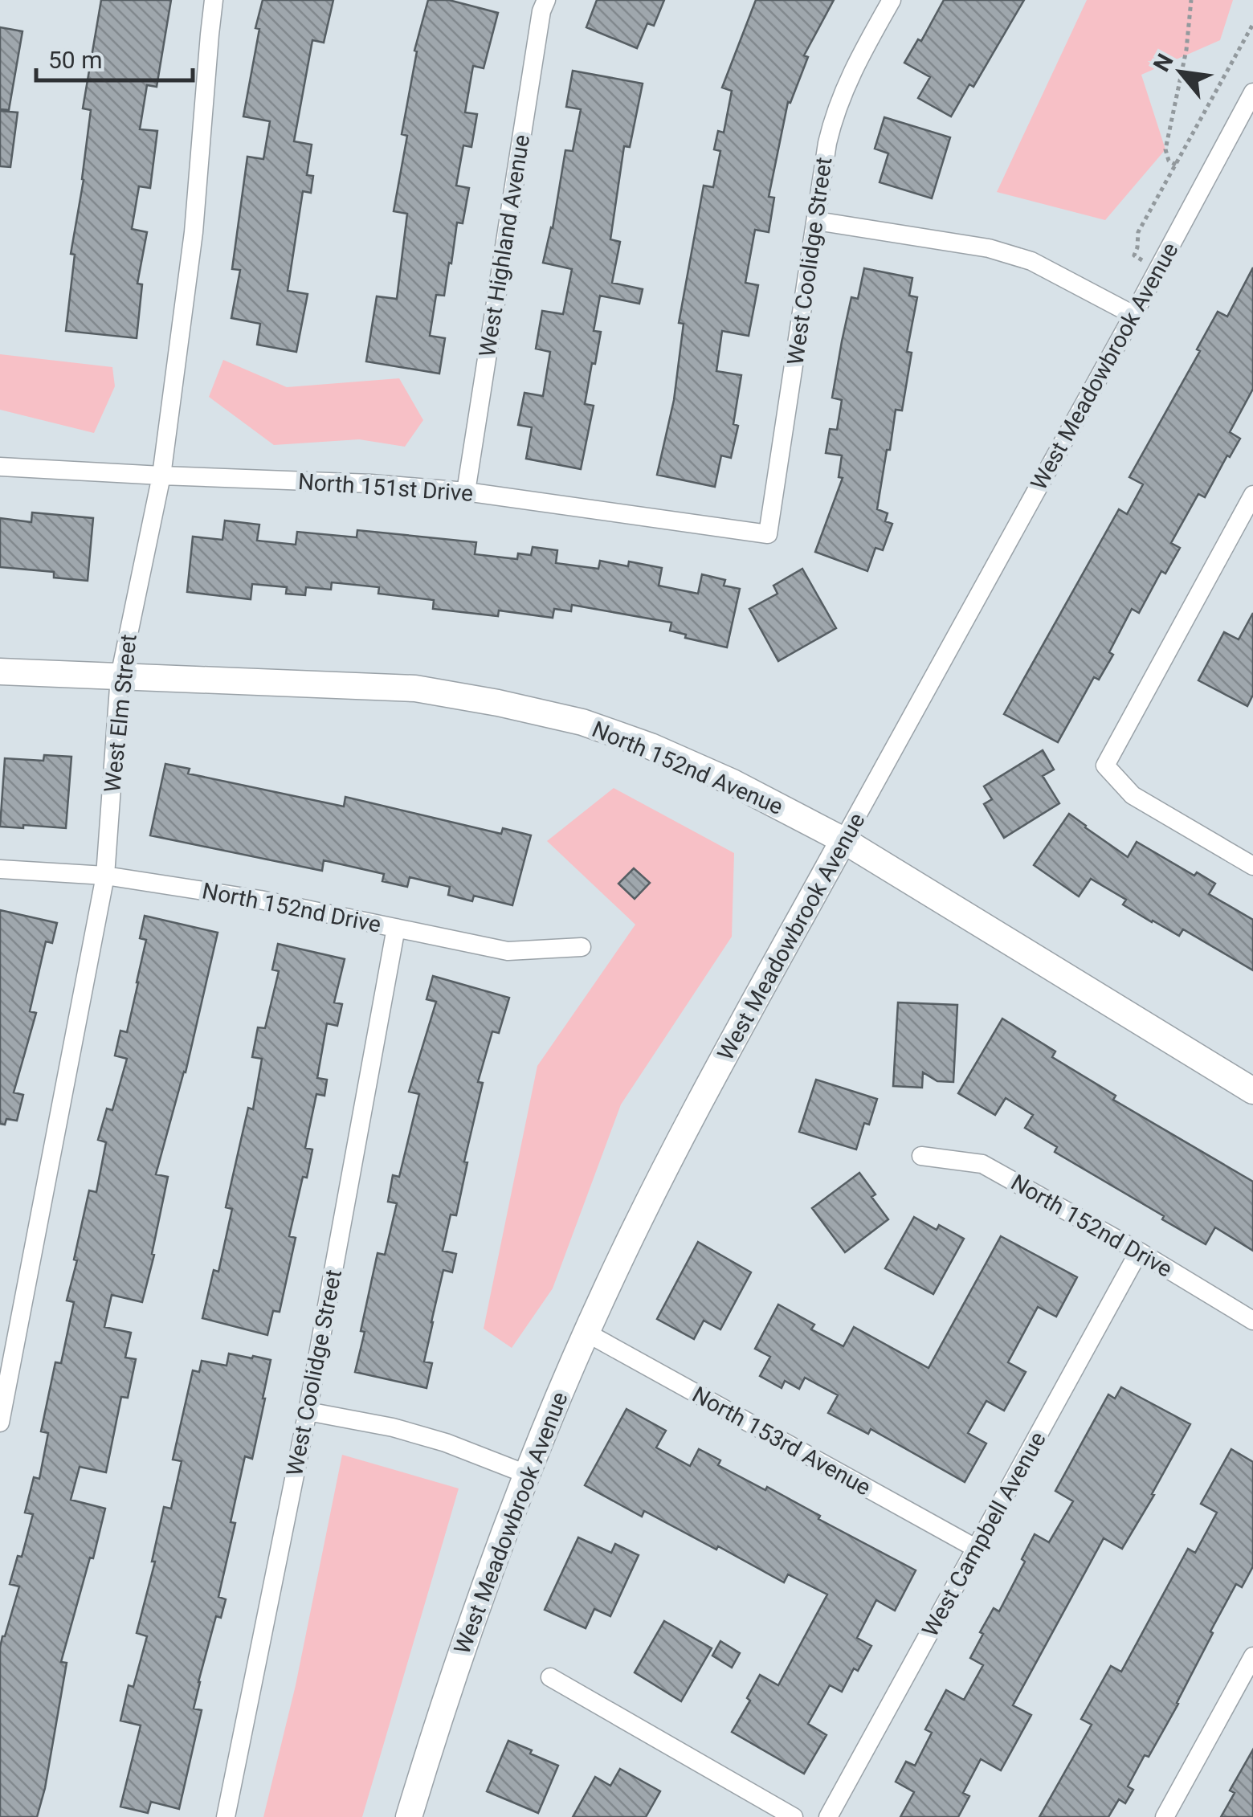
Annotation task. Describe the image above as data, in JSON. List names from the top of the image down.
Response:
{
  "streets": {
    "street": [
      "West Highland Avenue",
      "West Coolidge Street",
      "West Meadowbrook Avenue",
      "North 151st Drive",
      "West Elm Street",
      "North 152nd Avenue",
      "North 152nd Drive",
      "North 153rd Avenue",
      "West Campbell Avenue"
    ]
  },
  "crossings": [
    ["West Highland Avenue", "North 151st Drive"],
    ["West Coolidge Street", "North 151st Drive"],
    ["West Coolidge Street", "North 152nd Drive"],
    ["West Meadowbrook Avenue", "North 152nd Avenue"],
    ["West Meadowbrook Avenue", "North 153rd Avenue"],
    ["North 151st Drive", "West Elm Street"],
    ["West Elm Street", "North 152nd Avenue"],
    ["West Elm Street", "North 152nd Drive"],
    ["North 152nd Drive", "West Campbell Avenue"],
    ["North 153rd Avenue", "West Campbell Avenue"]
  ],
  "scale_bar": "50 m",
  "north": "top left"
}
